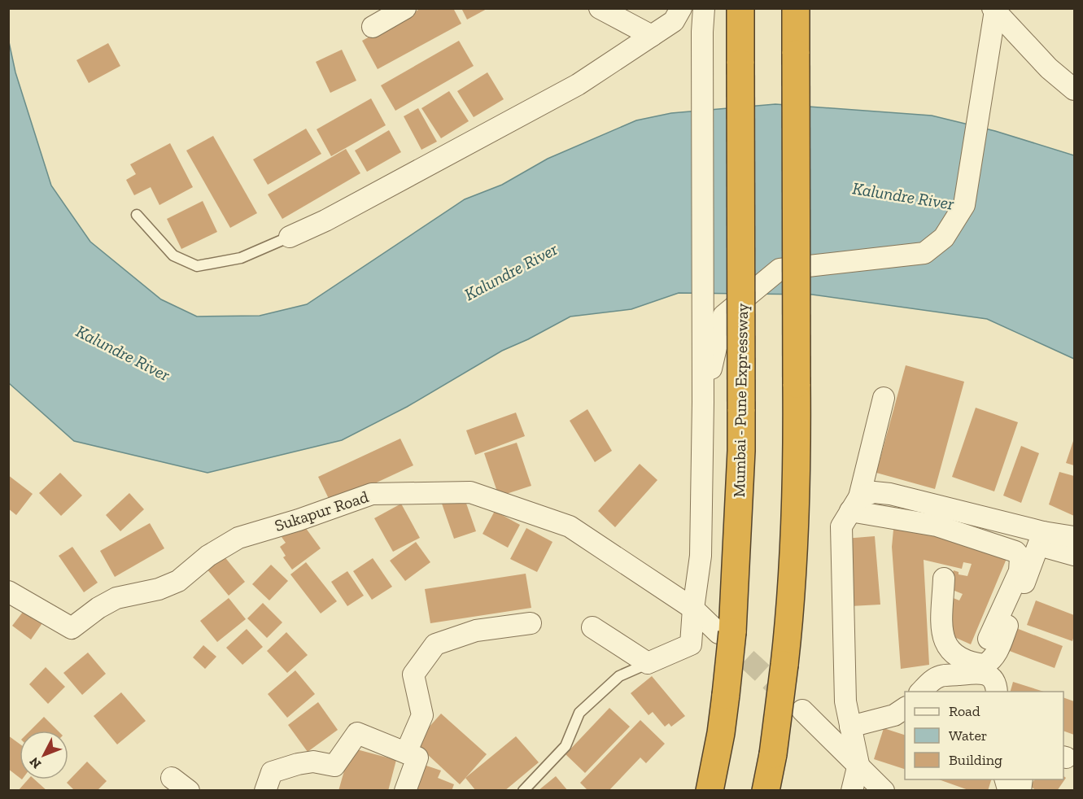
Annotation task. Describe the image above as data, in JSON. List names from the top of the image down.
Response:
{
  "streets": {
    "highway": ["Mumbai - Pune Expressway"],
    "street": ["Sukapur Road"]
  },
  "crossings": [
    ["Mumbai - Pune Expressway", "Sukapur Road"]
  ],
  "water": ["Kalundre River"],
  "legend": ["Road", "Water", "Building"],
  "north": "bottom left"
}
